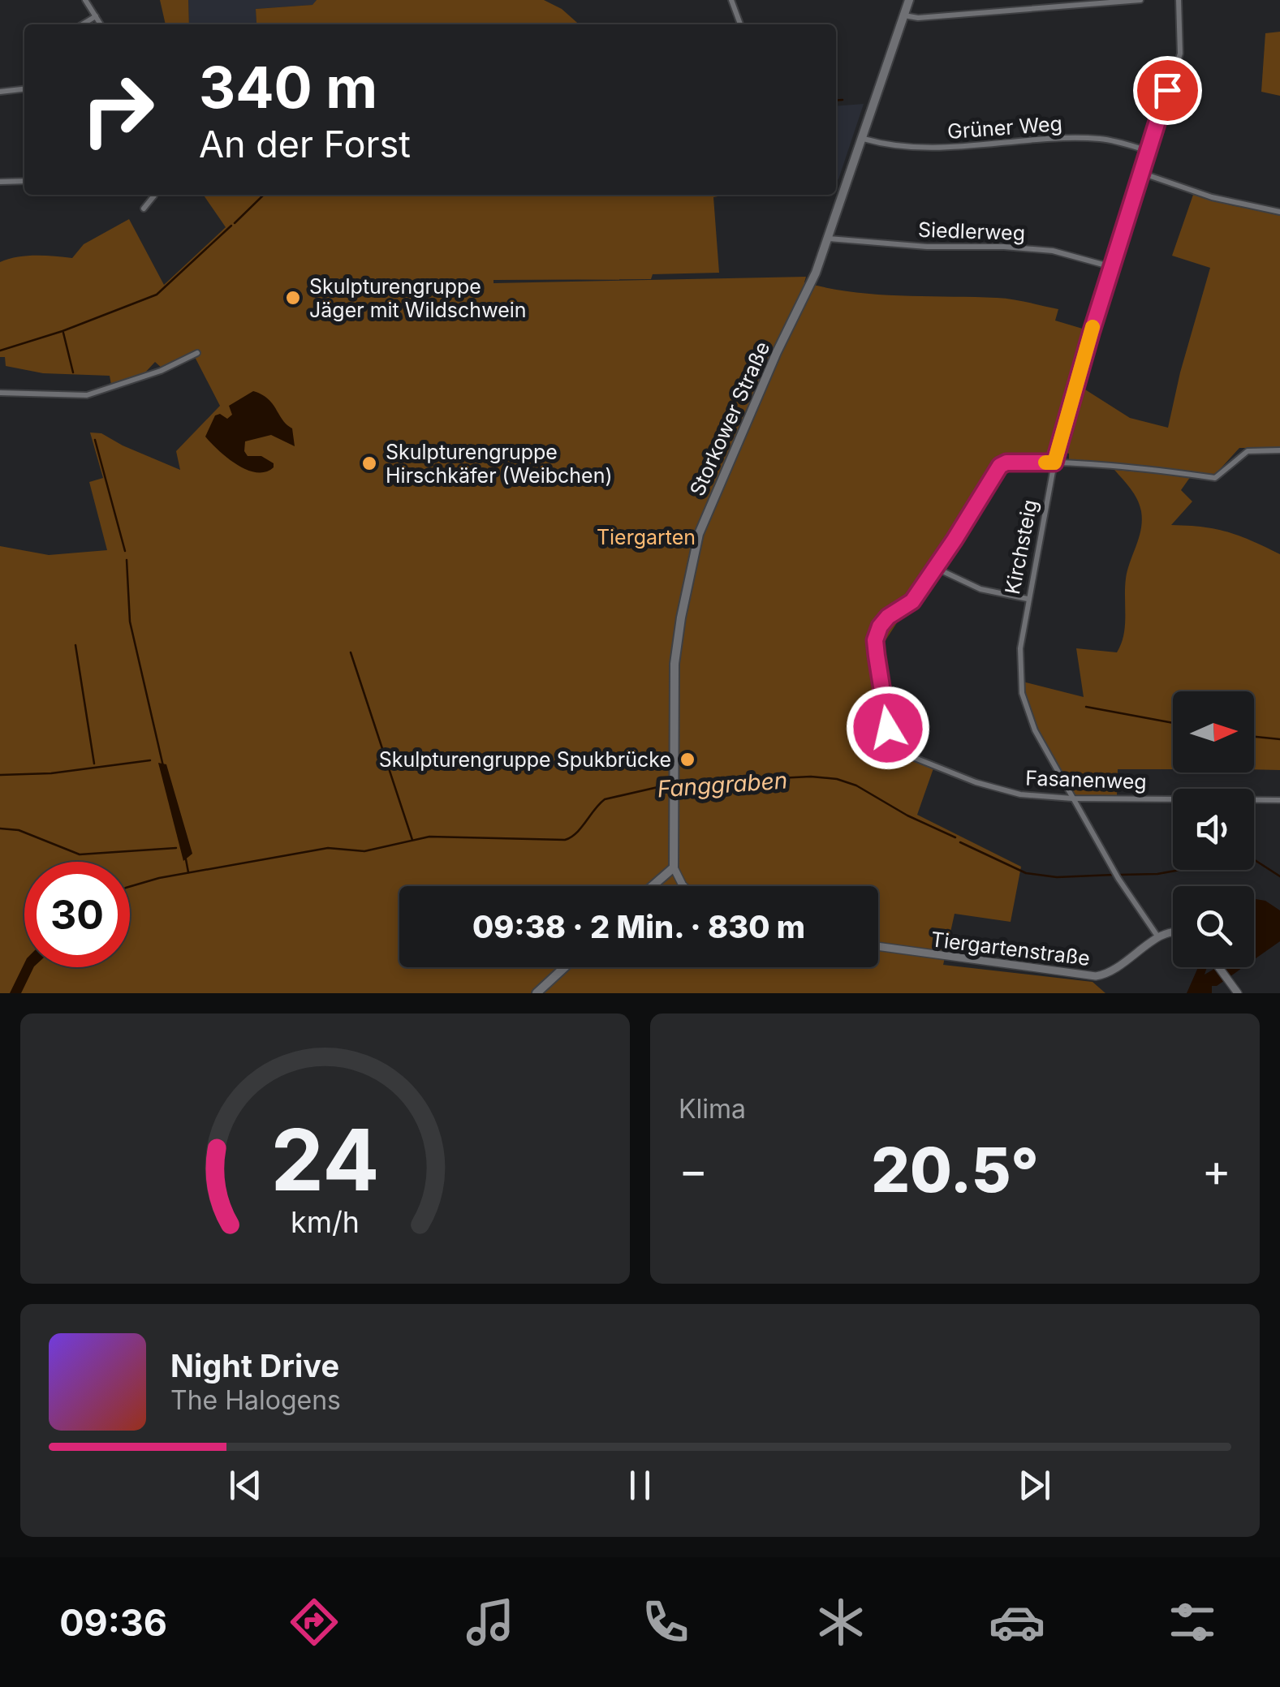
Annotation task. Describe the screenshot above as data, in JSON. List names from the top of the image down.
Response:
{
  "streets": {
    "main road": ["Storkower Straße"],
    "street": [
      "Grüner Weg",
      "Siedlerweg",
      "Kirchsteig",
      "Fasanenweg",
      "Tiergartenstraße"
    ]
  },
  "crossings": [
    ["Grüner Weg", "Storkower Straße"],
    ["Grüner Weg", "Kirchsteig"],
    ["Siedlerweg", "Storkower Straße"],
    ["Siedlerweg", "Kirchsteig"],
    ["Kirchsteig", "Fasanenweg"],
    ["Kirchsteig", "Tiergartenstraße"]
  ],
  "water": ["Fanggraben"],
  "parks": ["Tiergarten"],
  "places": ["Skulpturengruppe Jäger mit Wildschwein", "Skulpturengruppe Hirschkäfer (Weibchen)", "Skulpturengruppe Spukbrücke"],
  "north": "right",
  "page": {
    "turn": ["340 m", "An der Forst"],
    "limit": "30",
    "trip": "09:38 · 2 Min. · 830 m",
    "tile": "Klima",
    "heat": ["−", "20.5°", "+"],
    "song": ["Night Drive", "The Halogens"],
    "tabs": "09:36",
    "gauge": ["24", "km/h"]
  }
}
